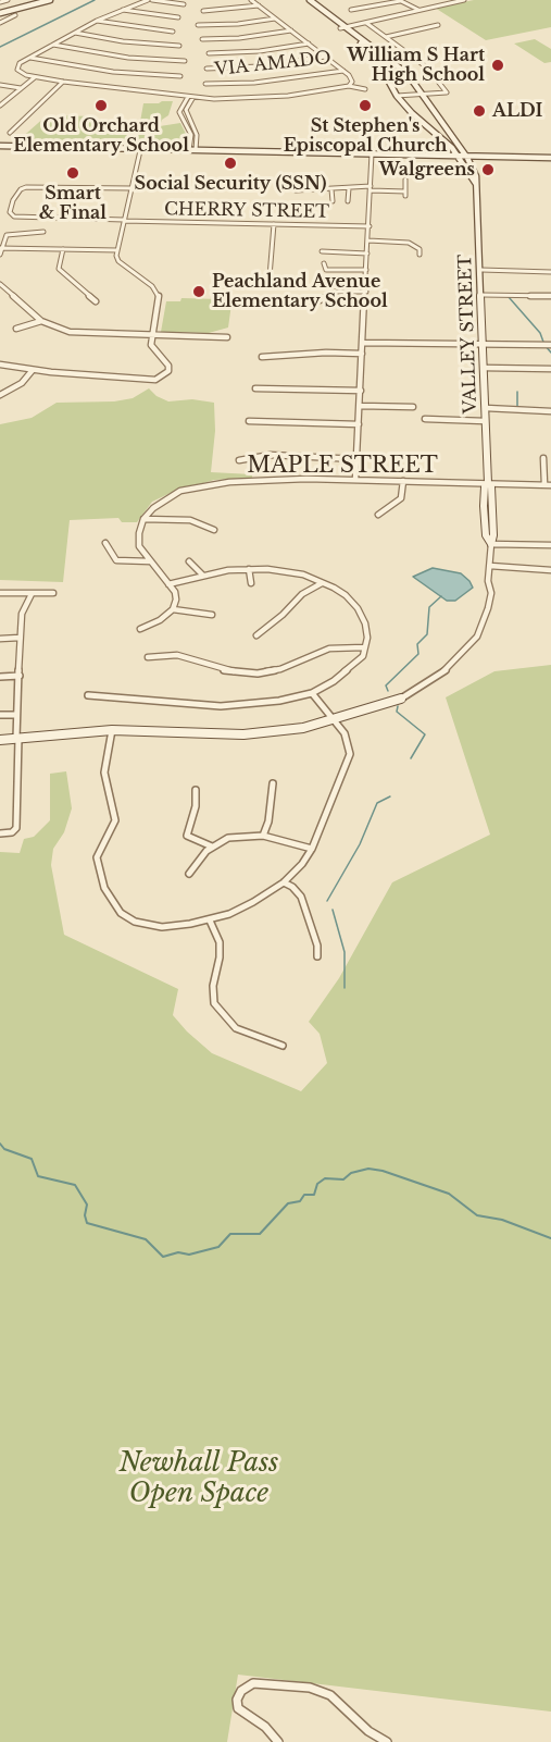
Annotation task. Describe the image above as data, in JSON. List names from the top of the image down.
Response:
{
  "streets": {
    "main road": ["VALLEY STREET"],
    "street": ["VIA AMADO", "CHERRY STREET", "MAPLE STREET"]
  },
  "crossings": [
    ["VALLEY STREET", "MAPLE STREET"]
  ],
  "parks": ["Newhall Pass Open Space"],
  "places": [
    "William S Hart High School",
    "Old Orchard Elementary School",
    "St Stephen's Episcopal Church",
    "ALDI",
    "Social Security (SSN)",
    "Walgreens",
    "Smart & Final",
    "Peachland Avenue Elementary School"
  ]
}
